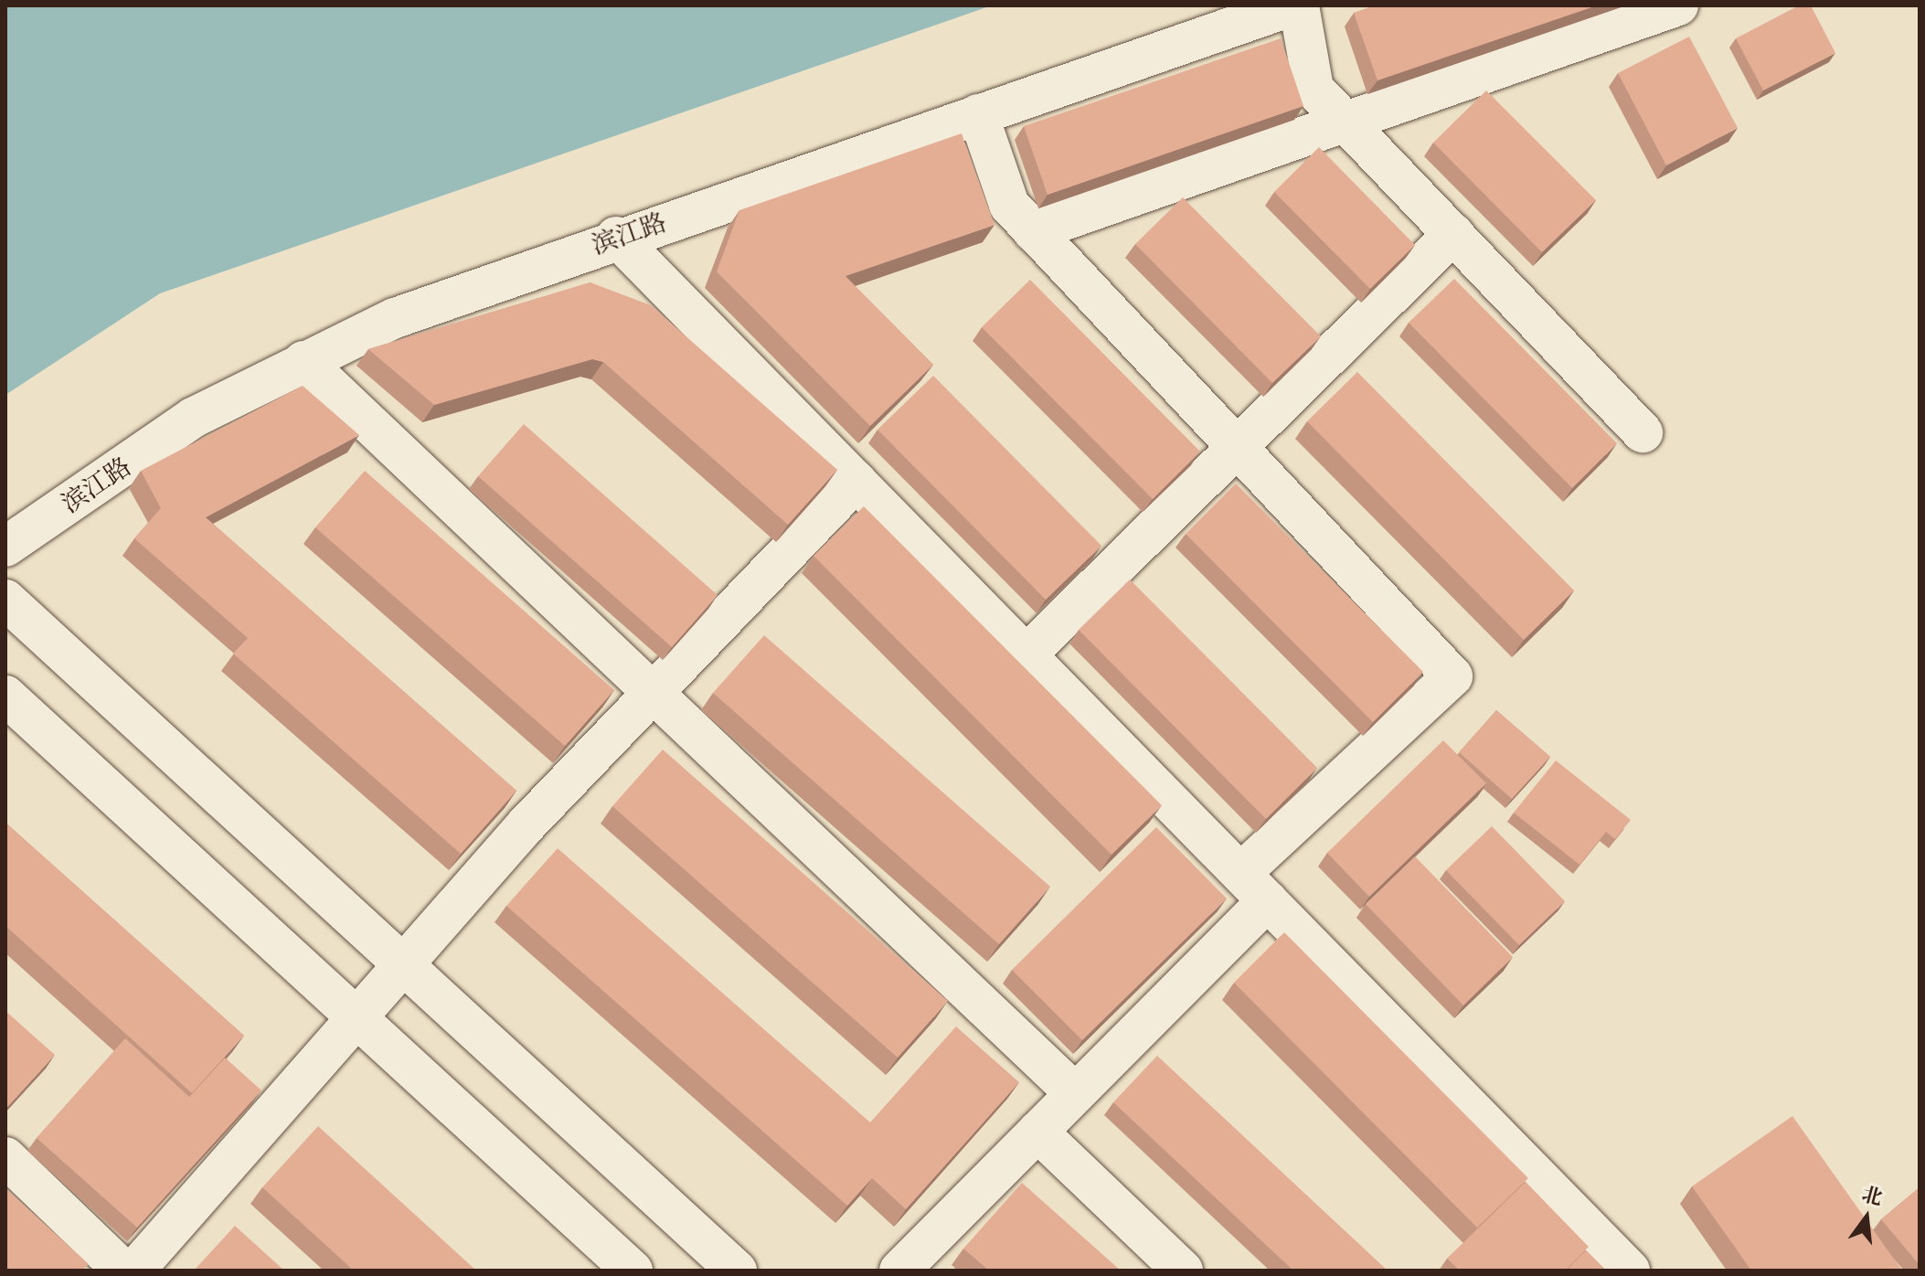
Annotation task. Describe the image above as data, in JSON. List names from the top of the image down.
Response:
{
  "streets": {
    "street": ["滨江路"]
  },
  "north": "top"
}
